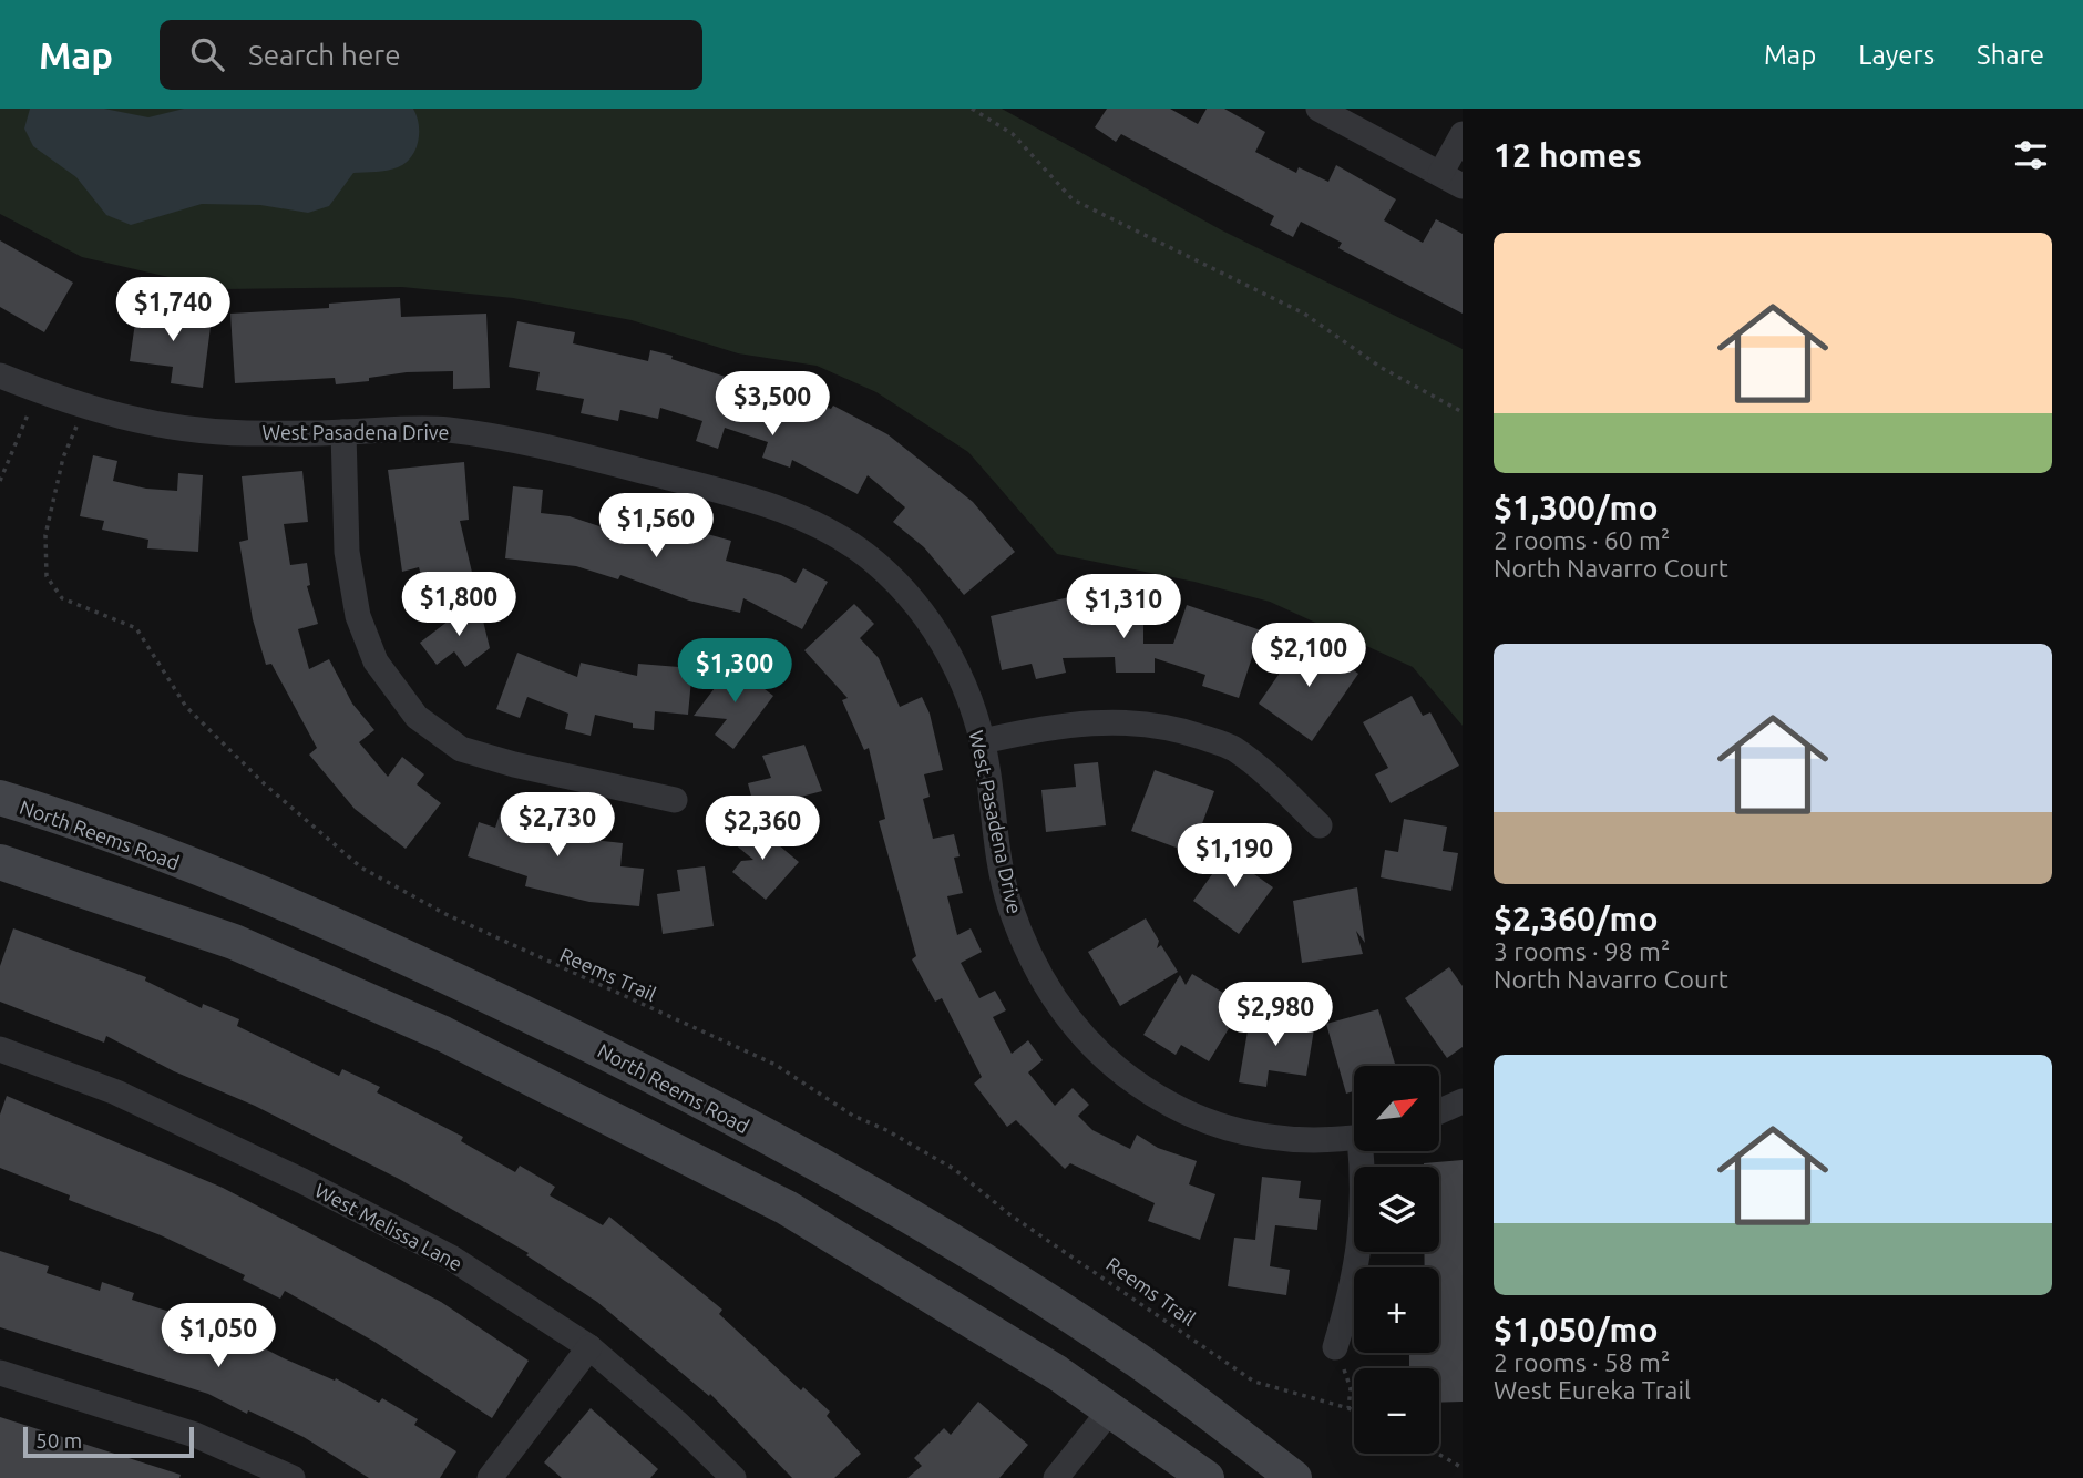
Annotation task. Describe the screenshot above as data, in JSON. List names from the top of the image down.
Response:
{
  "streets": {
    "main road": ["North Reems Road"],
    "street": ["West Pasadena Drive", "West Melissa Lane"],
    "path": ["Reems Trail"]
  },
  "crossings": [
    ["West Pasadena Drive", "Reems Trail"]
  ],
  "scale_bar": "50 m",
  "north": "top right",
  "page": {
    "header": "Map",
    "search": "Search here",
    "nav": ["Map", "Layers", "Share"],
    "heading": "12 homes",
    "list": [
      {
        "name": "$1,300/mo",
        "note": "2 rooms · 60 m² · North Navarro Court"
      },
      {
        "name": "$2,360/mo",
        "note": "3 rooms · 98 m² · North Navarro Court"
      },
      {
        "name": "$1,050/mo",
        "note": "2 rooms · 58 m² · West Eureka Trail"
      }
    ],
    "price": [
      "$1,740",
      "$3,500",
      "$1,560",
      "$1,800",
      "$1,310",
      "$2,100",
      "$1,300",
      "$2,730",
      "$2,360",
      "$1,190",
      "$2,980",
      "$1,050"
    ],
    "map_buttons": ["+", "−"],
    "scale": "50 m"
  }
}
